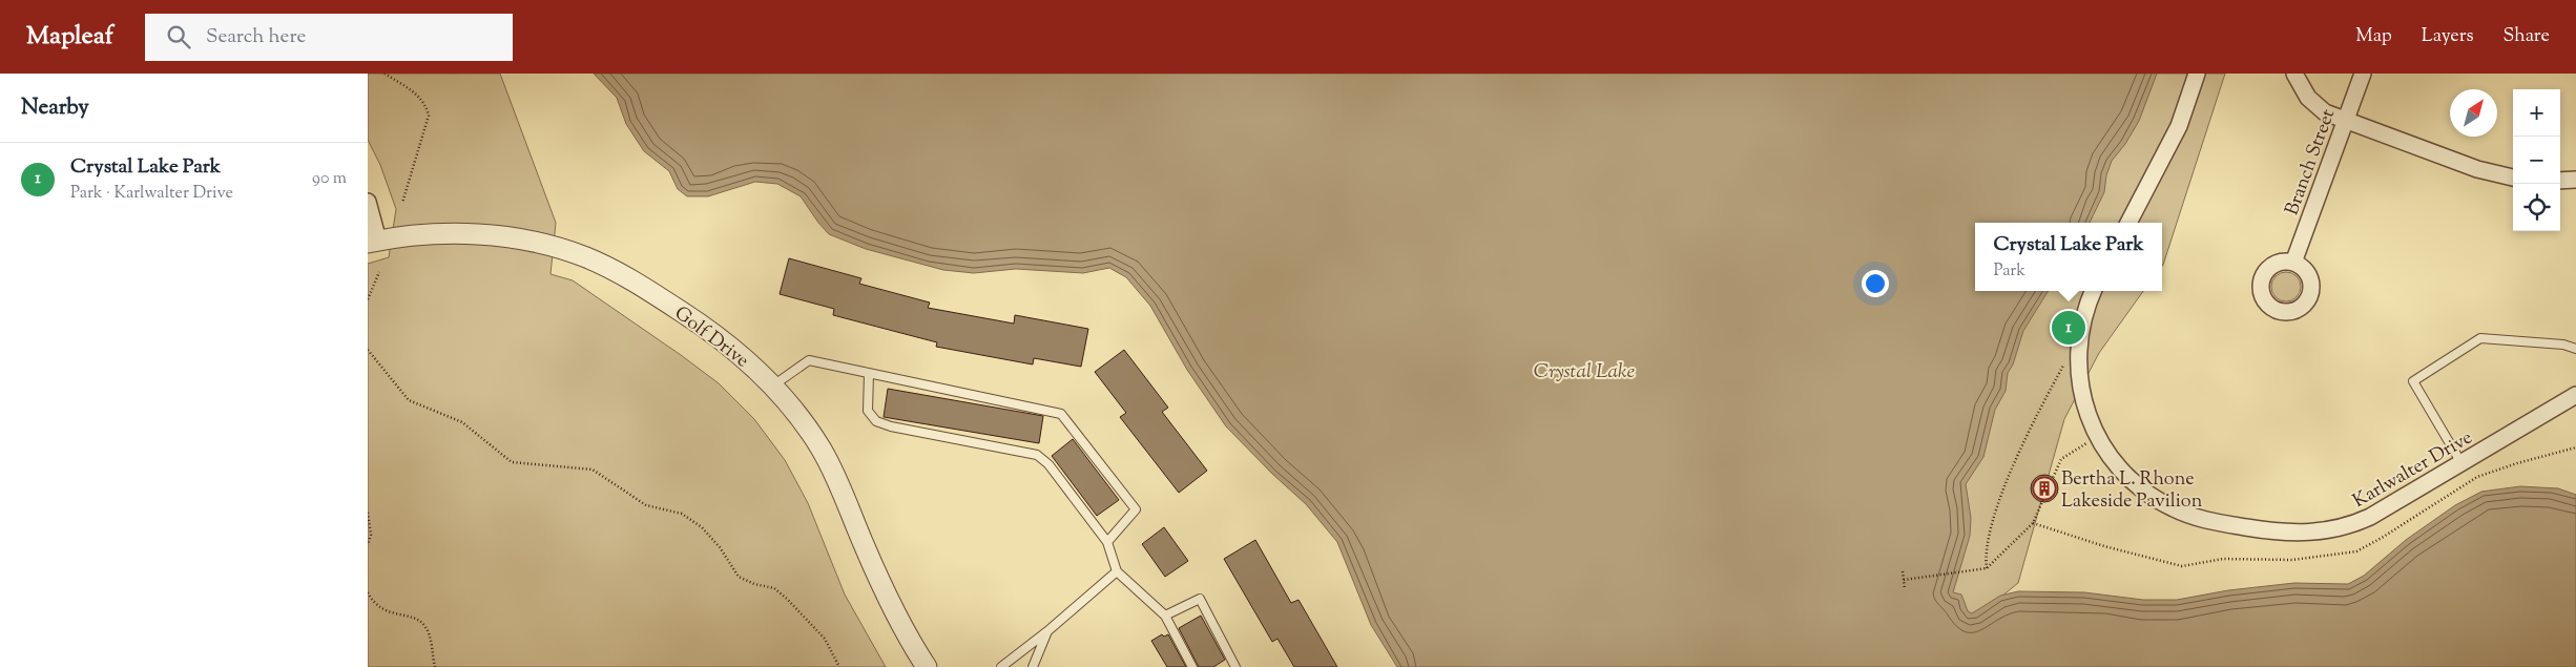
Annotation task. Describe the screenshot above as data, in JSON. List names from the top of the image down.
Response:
{
  "streets": {
    "street": ["Branch Street", "Golf Drive", "Karlwalter Drive"]
  },
  "water": ["Crystal Lake"],
  "places": {
    "building": ["Bertha L. Rhone Lakeside Pavilion"]
  },
  "north": "top right",
  "page": {
    "header": "Mapleaf",
    "search": "Search here",
    "nav": ["Map", "Layers", "Share"],
    "heading": "Nearby",
    "map_buttons": ["+", "−"],
    "list": [
      {
        "mark": "1",
        "name": "Crystal Lake Park",
        "note": "Park · Karlwalter Drive",
        "value": "90 m"
      }
    ],
    "popup": ["Crystal Lake Park", "Park"],
    "pins": "1"
  }
}
